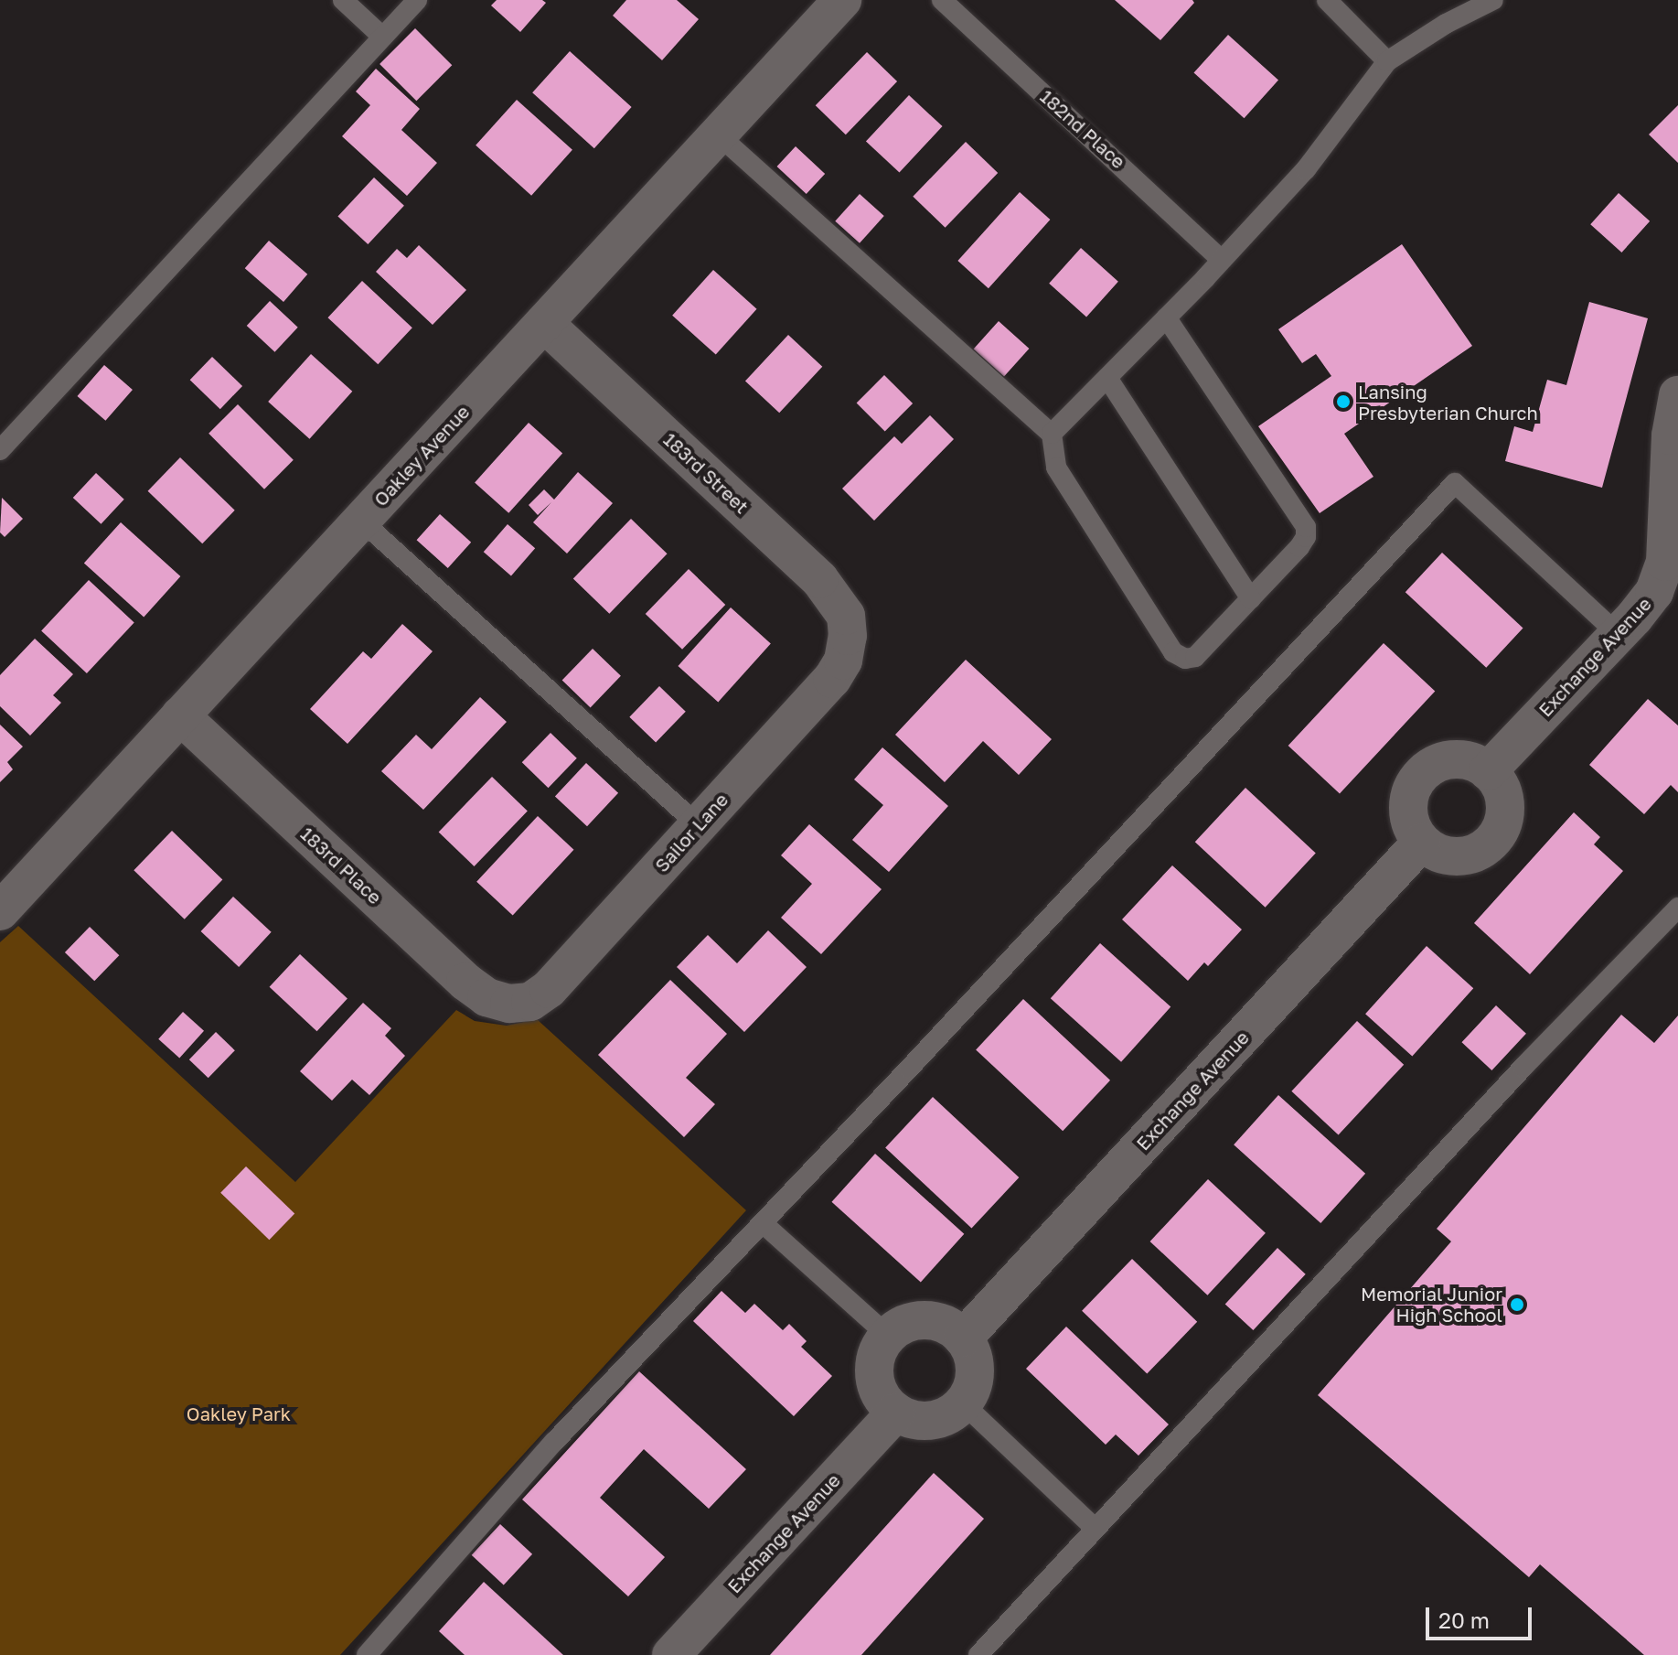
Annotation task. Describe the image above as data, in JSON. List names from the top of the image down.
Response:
{
  "streets": {
    "street": [
      "Oakley Avenue",
      "183rd Street",
      "Exchange Avenue",
      "Sailor Lane",
      "183rd Place"
    ],
    "lane": ["182nd Place"]
  },
  "crossings": [
    ["Oakley Avenue", "183rd Street"],
    ["Oakley Avenue", "183rd Place"],
    ["183rd Street", "Sailor Lane"],
    ["Sailor Lane", "183rd Place"]
  ],
  "parks": ["Oakley Park"],
  "places": ["Lansing Presbyterian Church", "Memorial Junior High School"],
  "scale_bar": "20 m"
}
